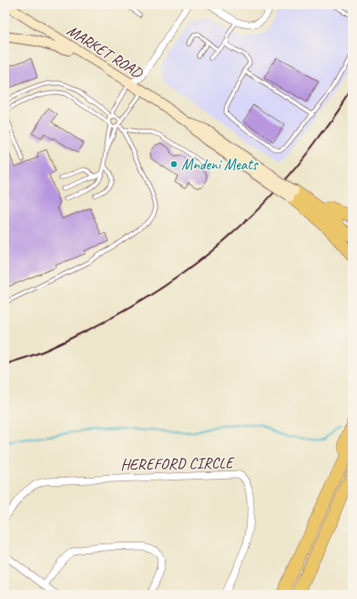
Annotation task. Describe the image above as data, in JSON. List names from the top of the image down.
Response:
{
  "streets": {
    "street": ["MARKET ROAD", "HEREFORD CIRCLE"]
  },
  "places": ["Mndeni Meats"]
}
